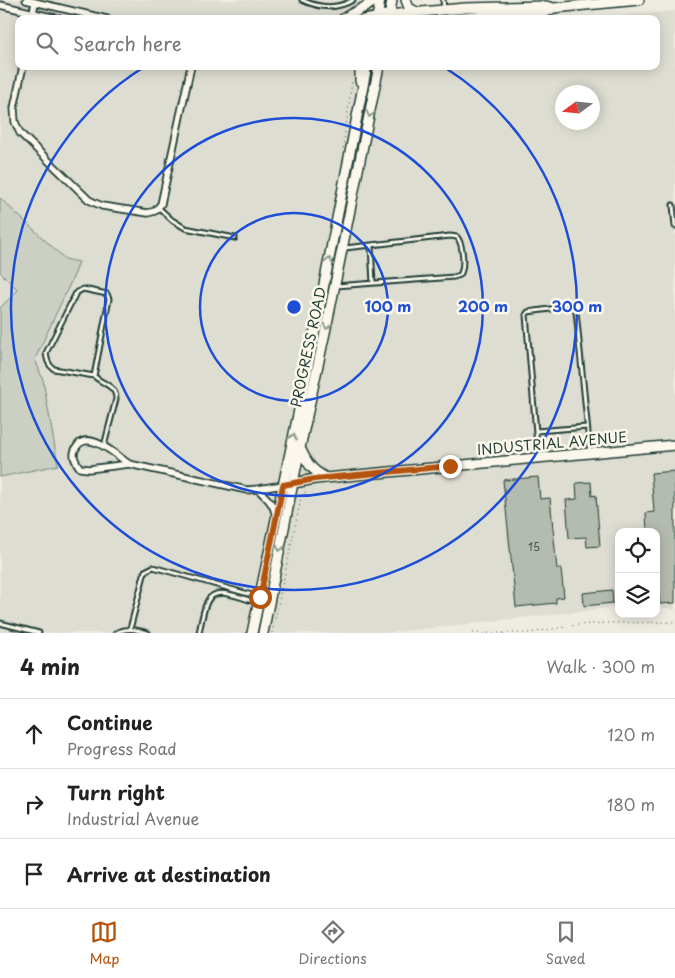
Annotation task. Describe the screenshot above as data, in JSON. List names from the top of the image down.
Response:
{
  "streets": {
    "main road": ["PROGRESS ROAD", "INDUSTRIAL AVENUE"]
  },
  "crossings": [
    ["PROGRESS ROAD", "INDUSTRIAL AVENUE"]
  ],
  "house_numbers": ["15"],
  "north": "left",
  "page": {
    "search": "Search here",
    "heading": ["4 min", "Walk · 300 m"],
    "list": [
      ["Continue", "Progress Road", "120 m"],
      ["Turn right", "Industrial Avenue", "180 m"],
      "Arrive at destination"
    ],
    "nav": ["Map", "Directions", "Saved"]
  },
  "rings": ["100 m", "200 m", "300 m"]
}
